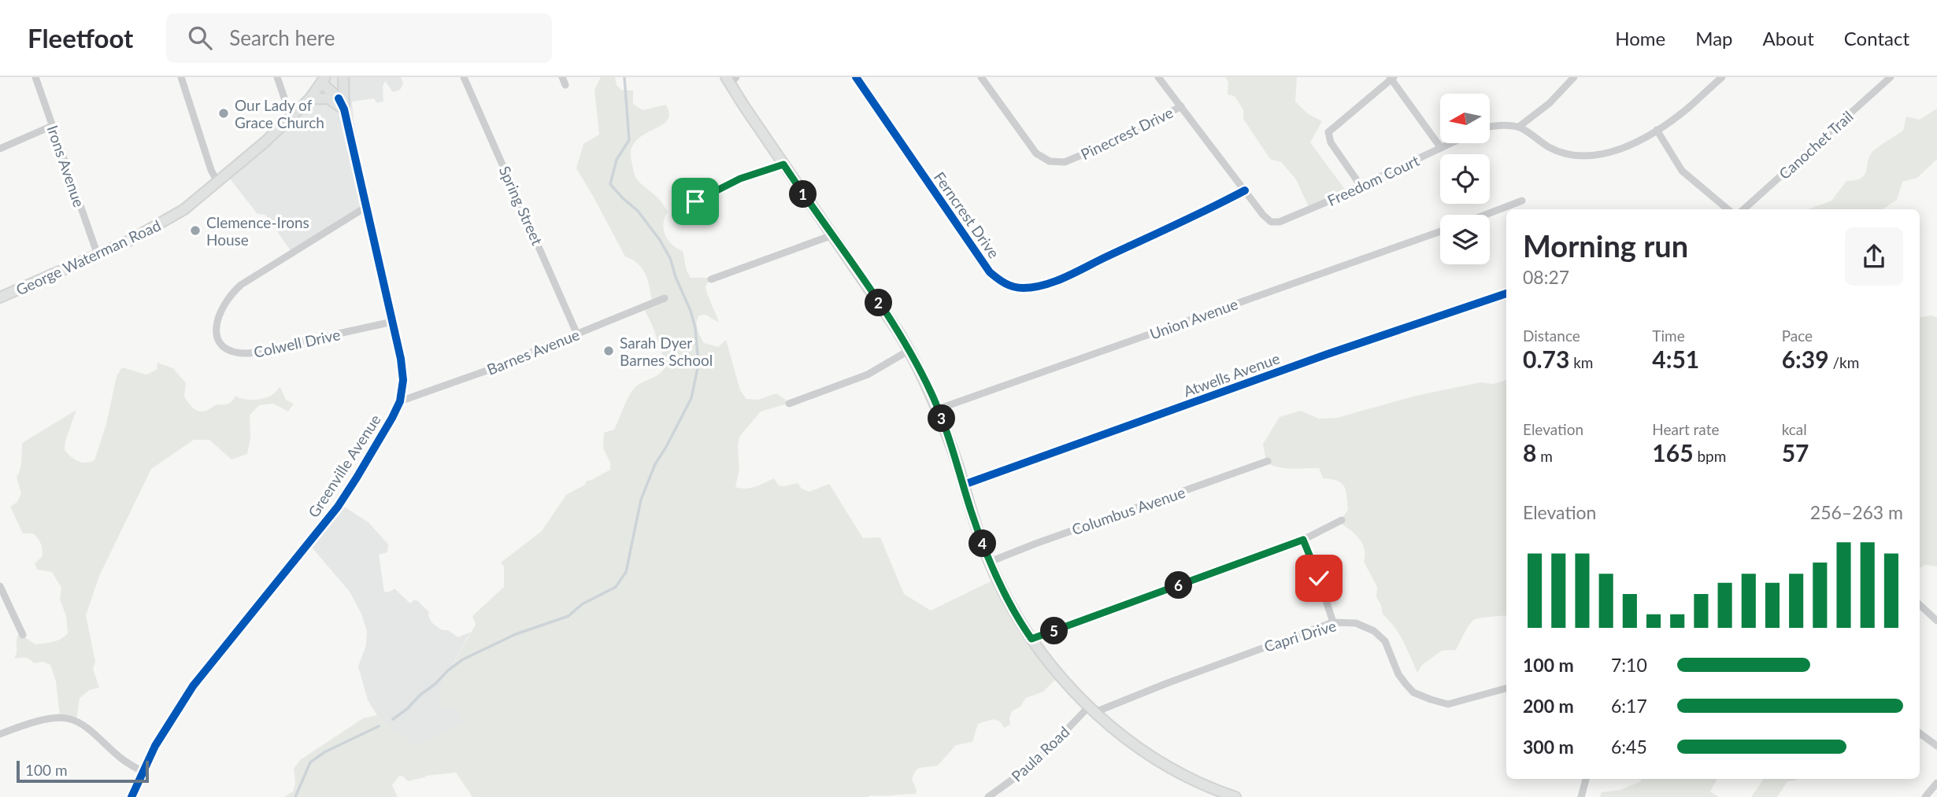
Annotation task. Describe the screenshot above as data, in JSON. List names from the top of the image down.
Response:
{
  "streets": {
    "main road": ["George Waterman Road", "Greenville Avenue"],
    "street": [
      "Pinecrest Drive",
      "Canochet Trail",
      "Irons Avenue",
      "Freedom Court",
      "Spring Street",
      "Ferncrest Drive",
      "Union Avenue",
      "Colwell Drive",
      "Barnes Avenue",
      "Atwells Avenue",
      "Columbus Avenue",
      "Capri Drive",
      "Paula Road"
    ]
  },
  "crossings": [
    ["Irons Avenue", "George Waterman Road"],
    ["Freedom Court", "Ferncrest Drive"],
    ["Spring Street", "Barnes Avenue"],
    ["George Waterman Road", "Greenville Avenue"],
    ["Colwell Drive", "Greenville Avenue"],
    ["Barnes Avenue", "Greenville Avenue"],
    ["Capri Drive", "Paula Road"]
  ],
  "places": ["Our Lady of Grace Church", "Clemence-Irons House", "Sarah Dyer Barnes School"],
  "scale_bar": "100 m",
  "north": "left",
  "page": {
    "header": "Fleetfoot",
    "search": "Search here",
    "nav": [
      "Home",
      "Map",
      "About",
      "Contact"
    ],
    "pins": [
      "1",
      "2",
      "3",
      "4",
      "6",
      "5"
    ],
    "heading": ["Morning run", "08:27"],
    "stats": [
      ["Distance", "0.73 km"],
      ["Time", "4:51"],
      ["Pace", "6:39 /km"],
      ["Elevation", "8 m"],
      ["Heart rate", "165 bpm"],
      ["kcal", "57"]
    ],
    "chart": ["Elevation", "256–263 m"],
    "list": [
      {
        "name": "100 m",
        "note": "7:10"
      },
      {
        "name": "200 m",
        "note": "6:17"
      },
      {
        "name": "300 m",
        "note": "6:45"
      }
    ],
    "scale": "100 m"
  }
}
